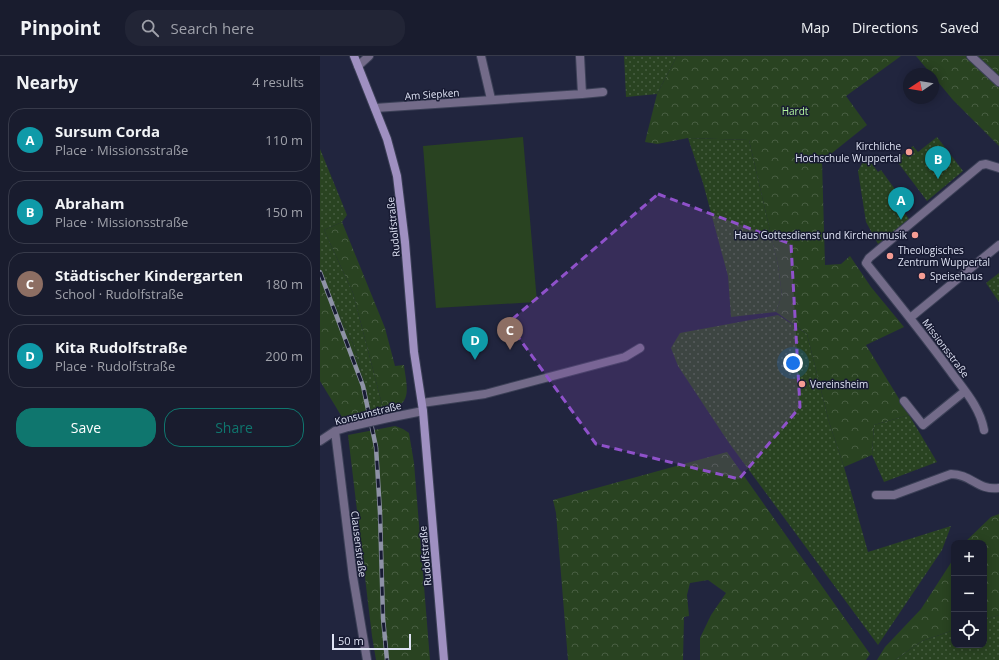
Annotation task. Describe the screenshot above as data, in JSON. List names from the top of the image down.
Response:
{
  "streets": {
    "street": [
      "Am Siepken",
      "Rudolfstraße",
      "Missionsstraße",
      "Konsumstraße",
      "Clausenstraße"
    ]
  },
  "crossings": [
    ["Am Siepken", "Rudolfstraße"],
    ["Rudolfstraße", "Konsumstraße"],
    ["Konsumstraße", "Clausenstraße"]
  ],
  "parks": ["Hardt"],
  "places": [
    "Kirchliche Hochschule Wuppertal",
    "Haus Gottesdienst und Kirchenmusik",
    "Theologisches Zentrum Wuppertal",
    "Speisehaus",
    "Vereinsheim"
  ],
  "scale_bar": "50 m",
  "north": "left",
  "page": {
    "header": "Pinpoint",
    "search": "Search here",
    "nav": ["Map", "Directions", "Saved"],
    "heading": ["Nearby", "4 results"],
    "list": [
      {
        "mark": "A",
        "name": "Sursum Corda",
        "note": "Place · Missionsstraße",
        "value": "110 m"
      },
      {
        "mark": "B",
        "name": "Abraham",
        "note": "Place · Missionsstraße",
        "value": "150 m"
      },
      {
        "mark": "C",
        "name": "Städtischer Kindergarten",
        "note": "School · Rudolfstraße",
        "value": "180 m"
      },
      {
        "mark": "D",
        "name": "Kita Rudolfstraße",
        "note": "Place · Rudolfstraße",
        "value": "200 m"
      }
    ],
    "pins": [
      "B",
      "A",
      "C",
      "D"
    ],
    "buttons": ["Save", "Share"],
    "map_buttons": ["+", "−"],
    "scale": "50 m"
  }
}
